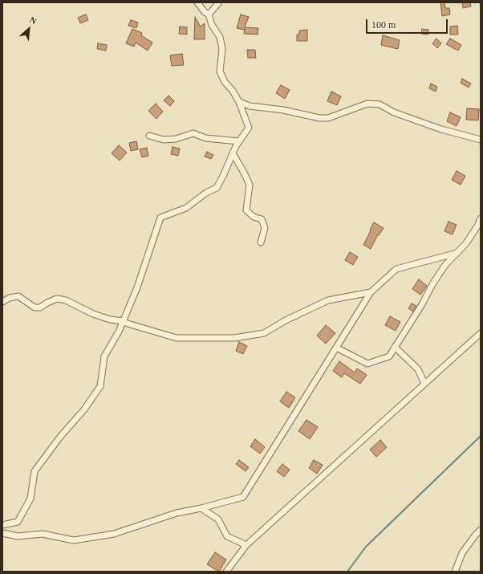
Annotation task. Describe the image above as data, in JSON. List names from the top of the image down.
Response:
{
  "scale_bar": "100 m",
  "north": "top right"
}
